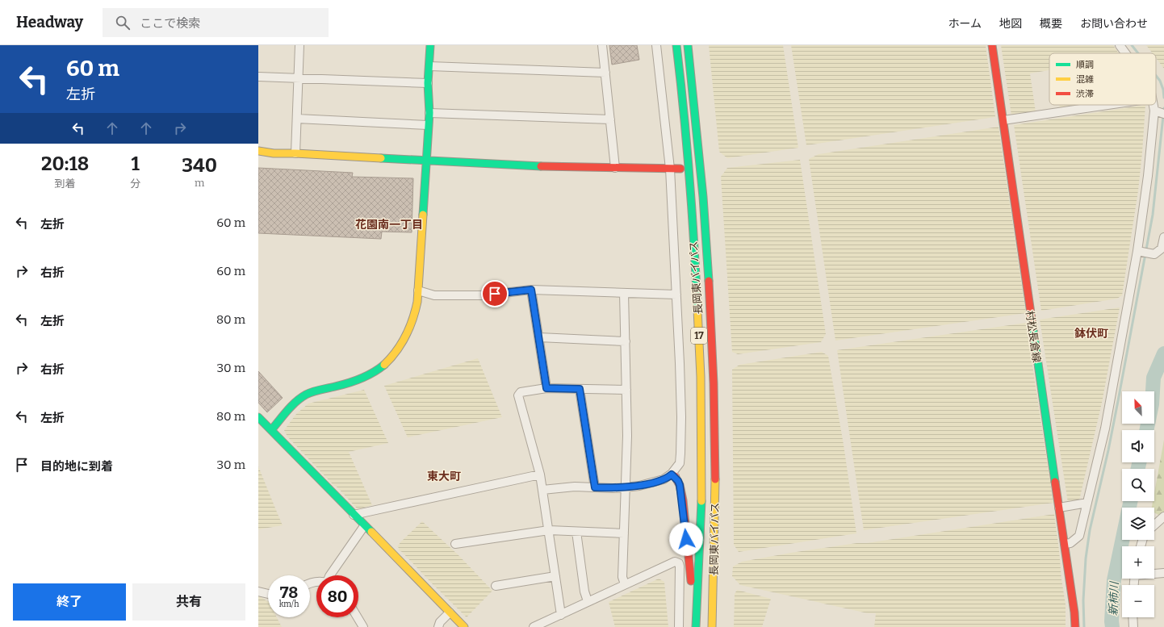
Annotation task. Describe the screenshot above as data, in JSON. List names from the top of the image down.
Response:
{
  "streets": {
    "main road": ["長岡東バイパス", "17", "村松長倉線"]
  },
  "districts": ["花園南一丁目", "鉢伏町", "東大町"],
  "water": ["新柿川"],
  "legend": ["順調", "混雑", "渋滞"],
  "north": "top left",
  "page": {
    "header": "Headway",
    "search": "ここで検索",
    "nav": [
      "ホーム",
      "地図",
      "概要",
      "お問い合わせ"
    ],
    "turn": ["60 m", "左折"],
    "eta": [
      "20:18",
      "到着",
      "1",
      "分",
      "340",
      "m"
    ],
    "list": [
      {
        "name": "左折",
        "value": "60 m"
      },
      {
        "name": "右折",
        "value": "60 m"
      },
      {
        "name": "左折",
        "value": "80 m"
      },
      {
        "name": "右折",
        "value": "30 m"
      },
      {
        "name": "左折",
        "value": "80 m"
      },
      {
        "name": "目的地に到着",
        "value": "30 m"
      }
    ],
    "map_buttons": ["+", "−"],
    "speed": "78 km/h",
    "limit": "80",
    "buttons": ["終了", "共有"]
  }
}
